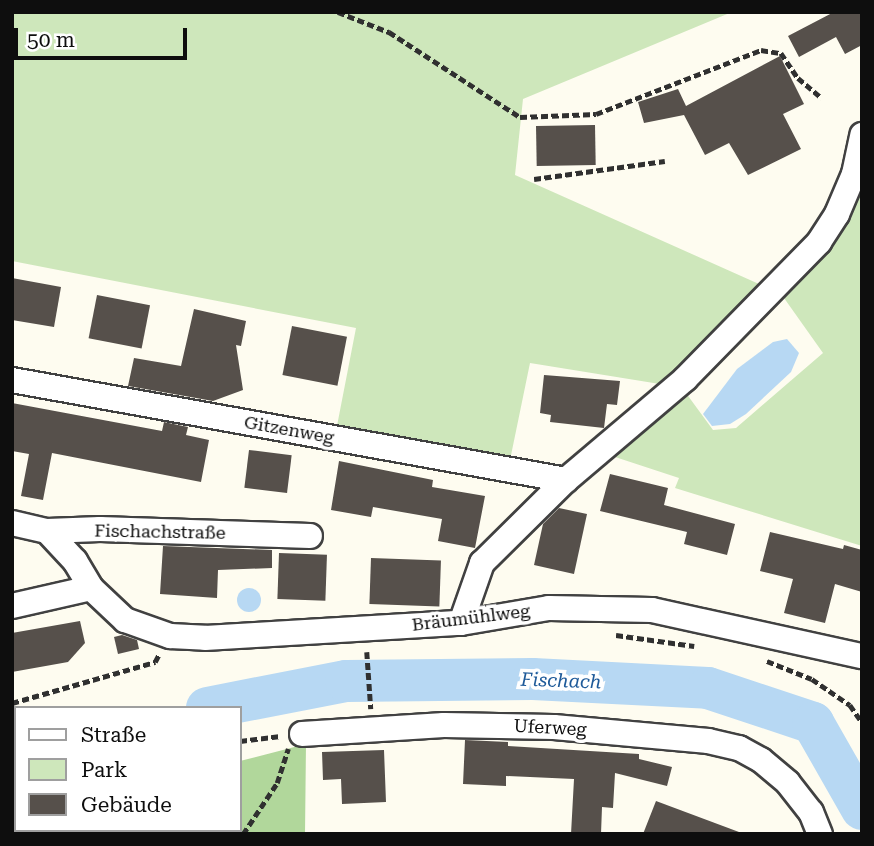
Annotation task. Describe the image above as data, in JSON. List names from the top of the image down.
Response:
{
  "streets": {
    "street": [
      "Gitzenweg",
      "Fischachstraße",
      "Bräumühlweg",
      "Uferweg"
    ]
  },
  "crossings": [
    ["Fischachstraße", "Bräumühlweg"]
  ],
  "water": ["Fischach"],
  "legend": ["Straße", "Park", "Gebäude"],
  "scale_bar": "50 m"
}
